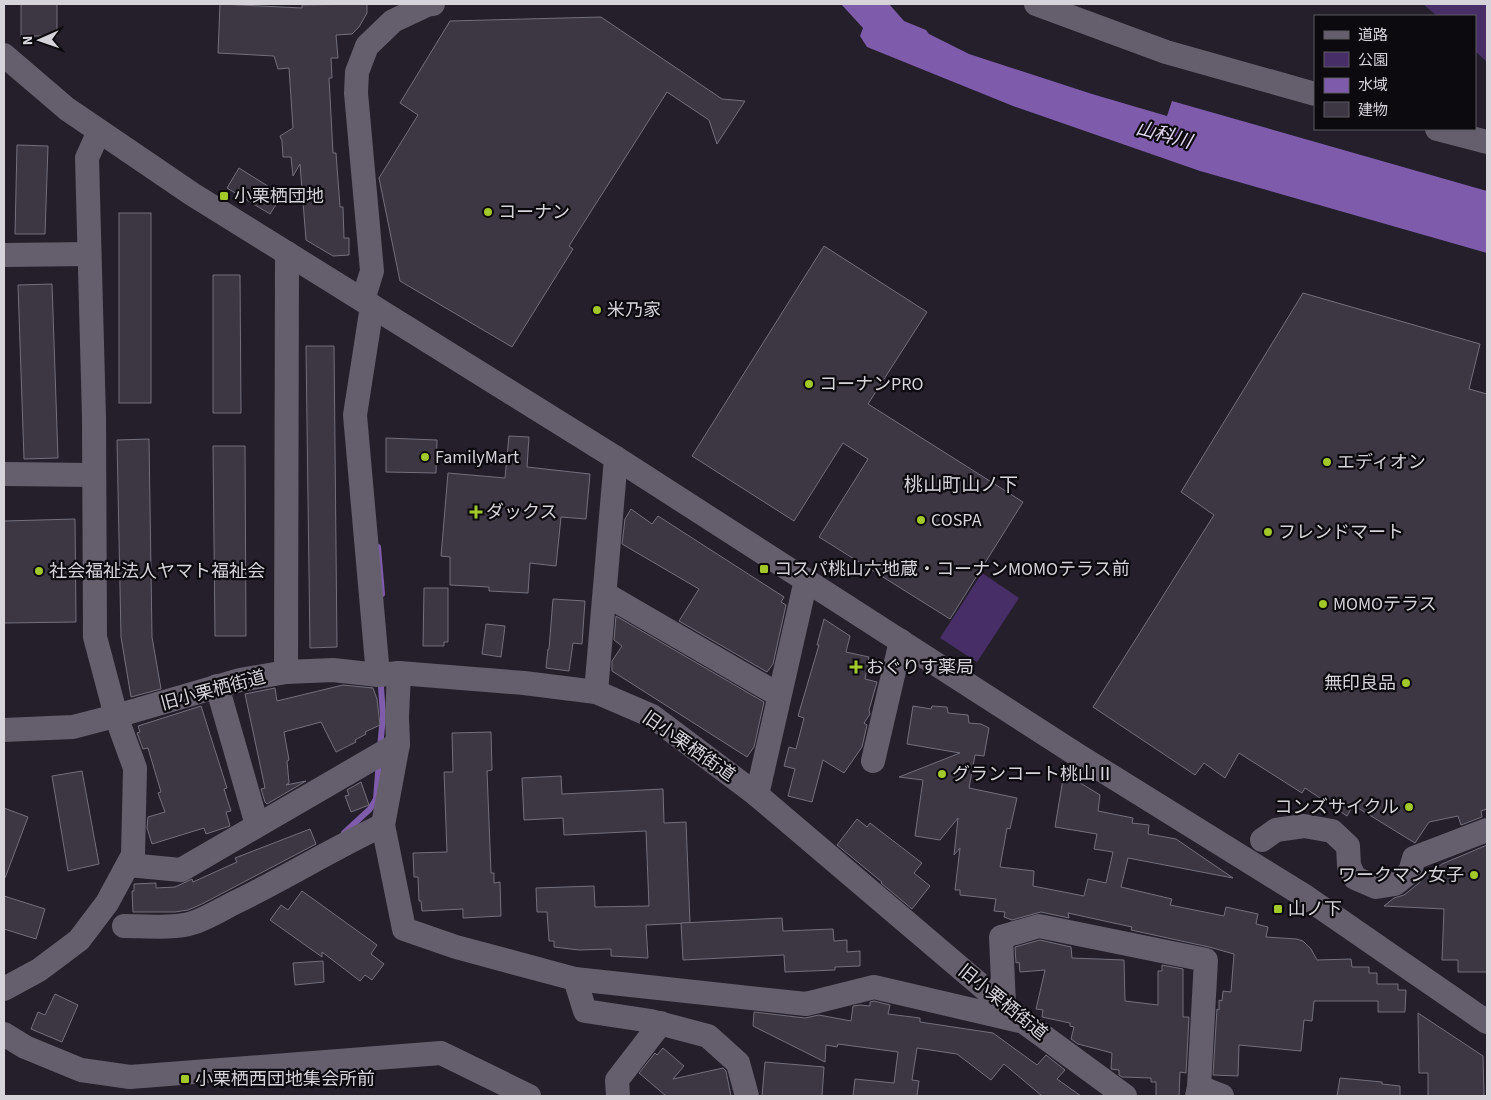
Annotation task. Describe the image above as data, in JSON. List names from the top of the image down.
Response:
{
  "streets": {
    "street": ["旧小栗栖街道"]
  },
  "districts": ["桃山町山ノ下"],
  "water": ["山科川"],
  "places": {
    "transit": [
      "小栗栖団地",
      "コスパ桃山六地蔵・コーナンMOMOテラス前",
      "山ノ下",
      "小栗栖西団地集会所前"
    ],
    "other": [
      "コーナン",
      "米乃家",
      "コーナンPRO",
      "FamilyMart",
      "エディオン",
      "COSPA",
      "フレンドマート",
      "社会福祉法人ヤマト福祉会",
      "MOMOテラス",
      "無印良品",
      "グランコート桃山Ⅱ",
      "コンズサイクル",
      "ワークマン女子"
    ],
    "health": ["ダックス", "おぐりす薬局"]
  },
  "legend": [
    "道路",
    "公園",
    "水域",
    "建物"
  ],
  "north": "left"
}
